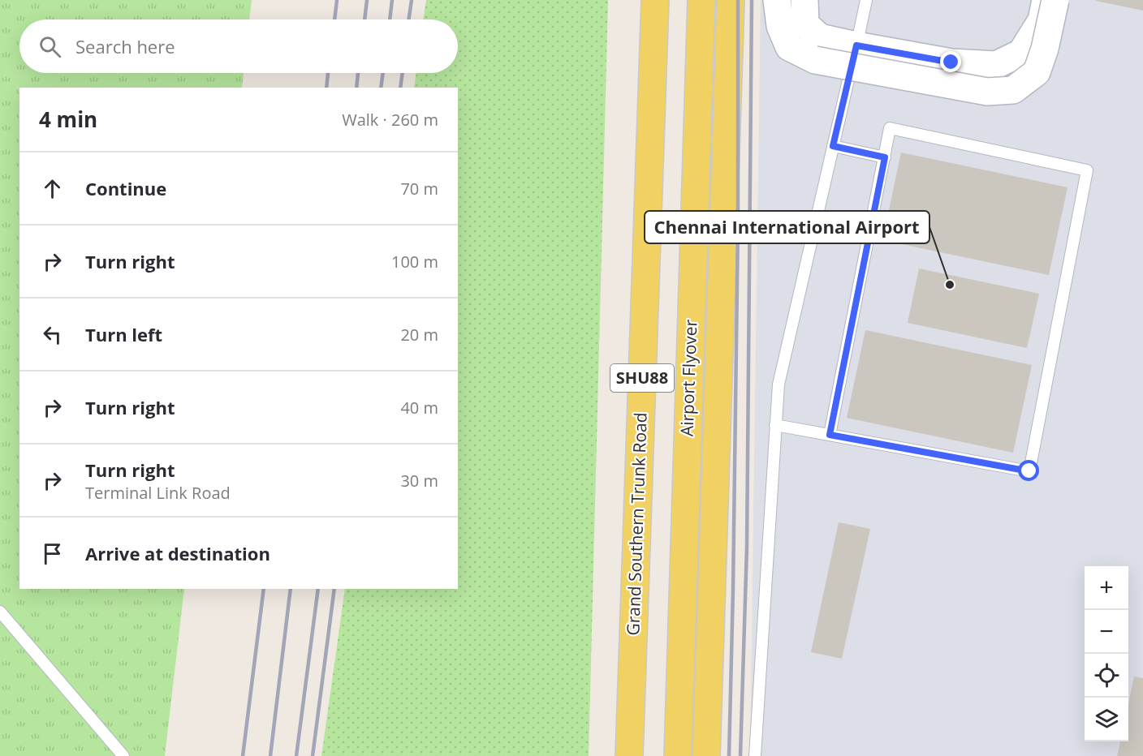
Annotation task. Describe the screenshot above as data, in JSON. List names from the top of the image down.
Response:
{
  "streets": {
    "main road": ["SHU88", "Airport Flyover", "Grand Southern Trunk Road"]
  },
  "places": ["Chennai International Airport"],
  "page": {
    "search": "Search here",
    "heading": ["4 min", "Walk · 260 m"],
    "list": [
      ["Continue", "70 m"],
      ["Turn right", "100 m"],
      ["Turn left", "20 m"],
      ["Turn right", "40 m"],
      ["Turn right", "Terminal Link Road", "30 m"],
      "Arrive at destination"
    ],
    "map_buttons": ["+", "−"]
  }
}
